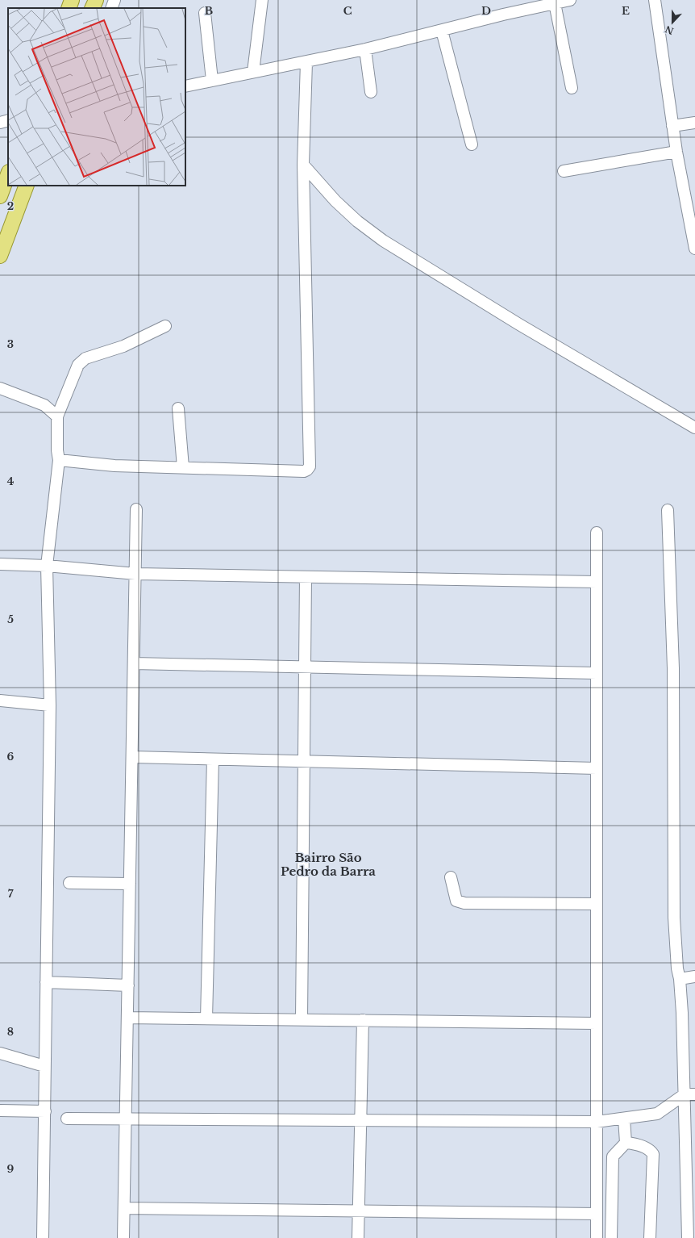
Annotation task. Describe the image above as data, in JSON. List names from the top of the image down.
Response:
{
  "districts": ["Bairro São Pedro da Barra"],
  "north": "bottom",
  "grid": {
    "columns": [
      "B",
      "C",
      "D",
      "E"
    ],
    "rows": [
      "2",
      "3",
      "4",
      "5",
      "6",
      "7",
      "8",
      "9"
    ]
  }
}
